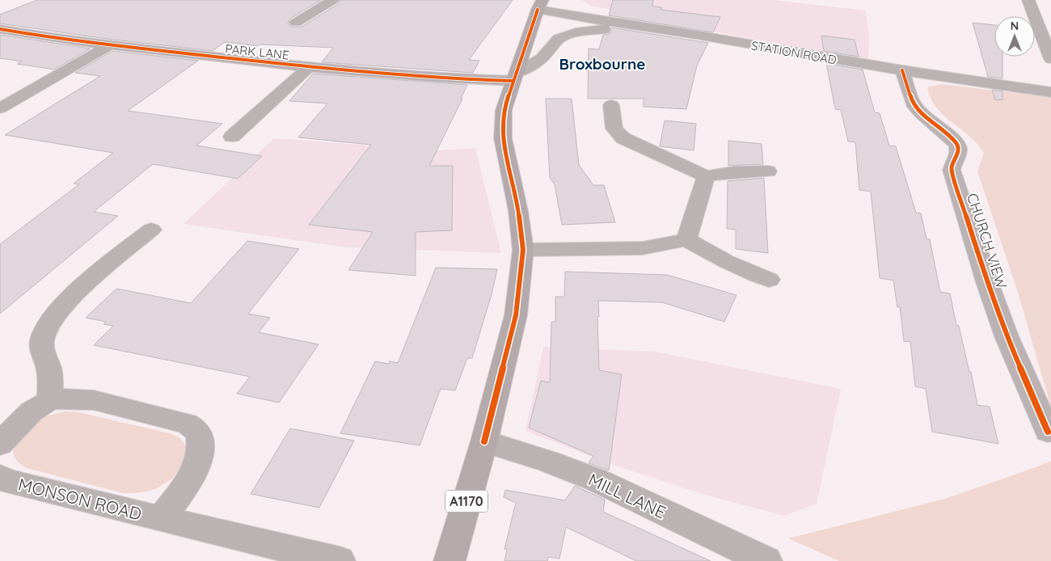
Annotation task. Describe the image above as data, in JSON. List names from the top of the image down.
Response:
{
  "streets": {
    "main road": ["STATION ROAD", "A1170"],
    "street": [
      "PARK LANE",
      "CHURCH VIEW",
      "MILL LANE",
      "MONSON ROAD"
    ]
  },
  "crossings": [
    ["PARK LANE", "A1170"],
    ["STATION ROAD", "CHURCH VIEW"],
    ["STATION ROAD", "A1170"],
    ["MILL LANE", "A1170"]
  ],
  "districts": ["Broxbourne"],
  "north": "top"
}
